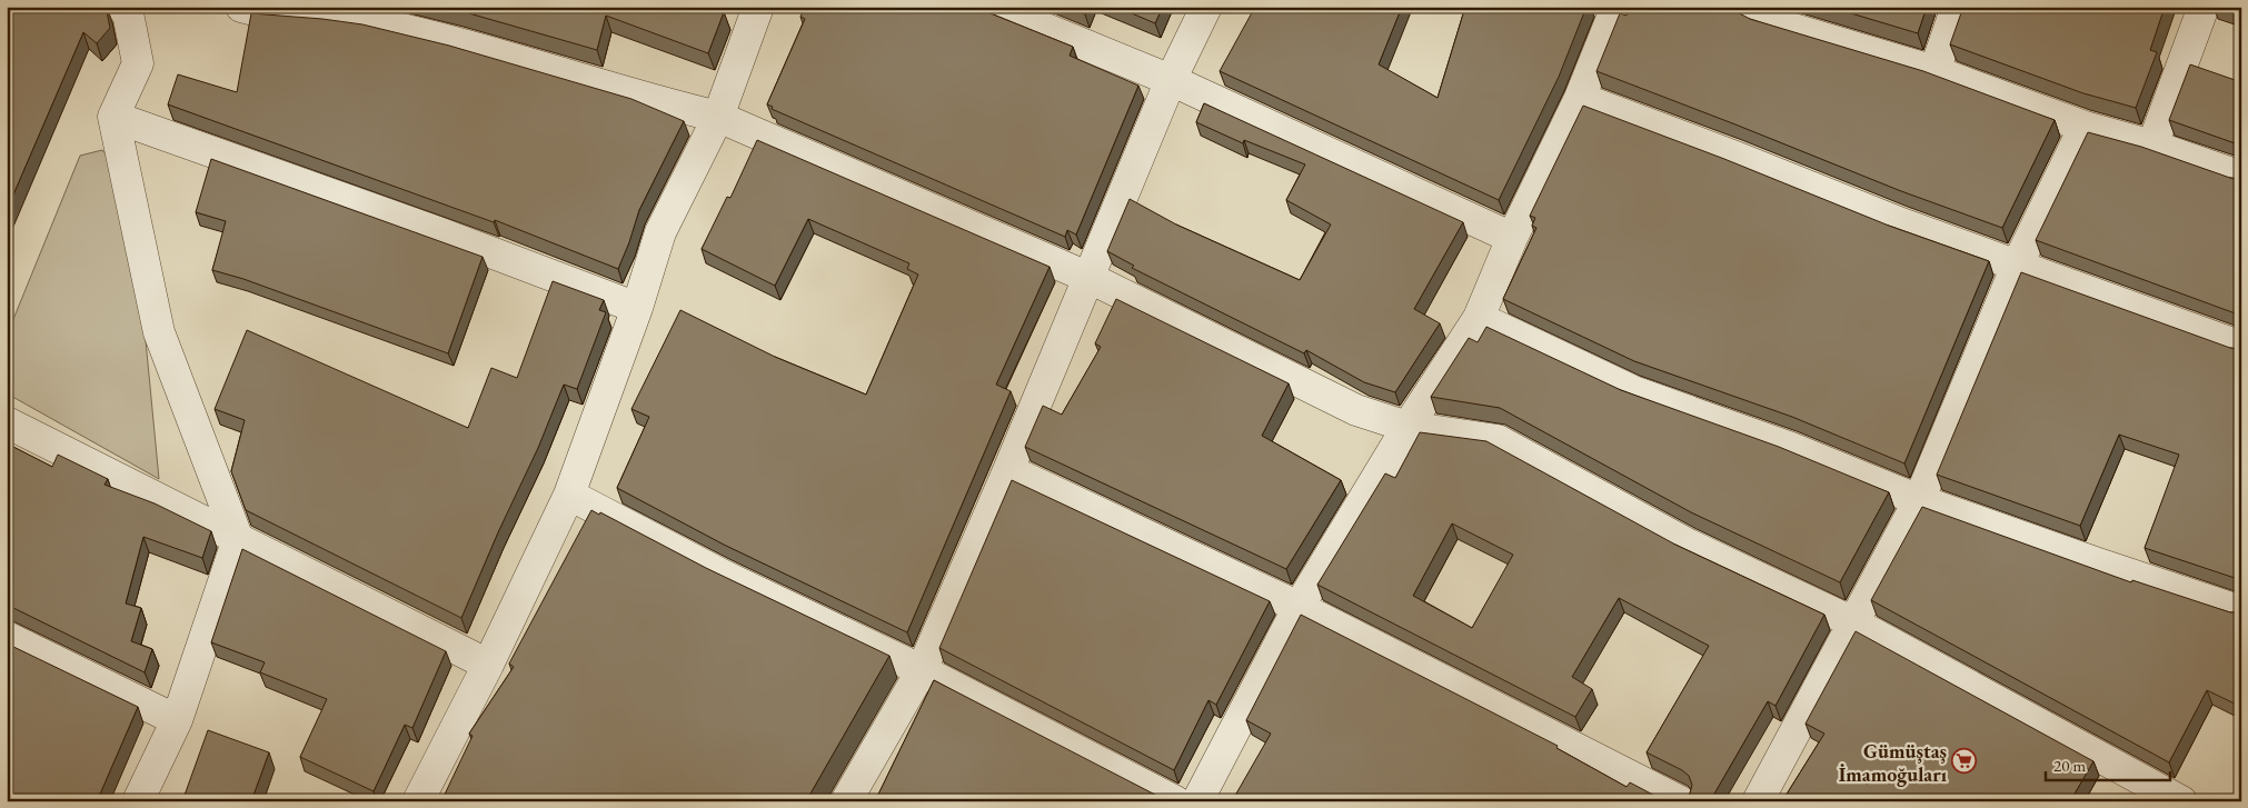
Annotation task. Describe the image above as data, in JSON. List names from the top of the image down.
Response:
{
  "places": {
    "supermarket": ["Gümüştaş İmamoğuları"]
  },
  "scale_bar": "20 m"
}
